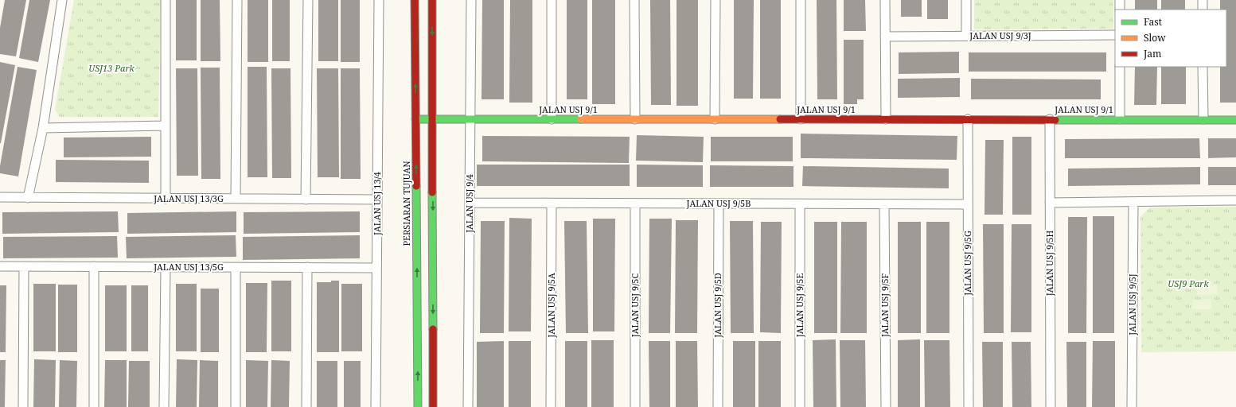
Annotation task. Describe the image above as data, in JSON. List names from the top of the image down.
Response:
{
  "streets": {
    "street": [
      "JALAN USJ 9/3J",
      "JALAN USJ 9/1",
      "JALAN USJ 13/3G",
      "JALAN USJ 13/4",
      "PERSIARAN TUJUAN",
      "JALAN USJ 9/4",
      "JALAN USJ 9/5B",
      "JALAN USJ 9/5G",
      "JALAN USJ 9/5H",
      "JALAN USJ 13/5G",
      "JALAN USJ 9/5J",
      "JALAN USJ 9/5A",
      "JALAN USJ 9/5C",
      "JALAN USJ 9/5D",
      "JALAN USJ 9/5E",
      "JALAN USJ 9/5F"
    ]
  },
  "crossings": [
    ["JALAN USJ 9/1", "PERSIARAN TUJUAN"],
    ["JALAN USJ 9/1", "JALAN USJ 9/4"],
    ["JALAN USJ 9/1", "JALAN USJ 9/5G"],
    ["JALAN USJ 9/1", "JALAN USJ 9/5H"],
    ["JALAN USJ 13/3G", "JALAN USJ 13/4"],
    ["JALAN USJ 13/4", "JALAN USJ 13/5G"],
    ["JALAN USJ 9/4", "JALAN USJ 9/5B"],
    ["JALAN USJ 9/5B", "JALAN USJ 9/5G"],
    ["JALAN USJ 9/5B", "JALAN USJ 9/5A"],
    ["JALAN USJ 9/5B", "JALAN USJ 9/5C"],
    ["JALAN USJ 9/5B", "JALAN USJ 9/5D"],
    ["JALAN USJ 9/5B", "JALAN USJ 9/5E"],
    ["JALAN USJ 9/5B", "JALAN USJ 9/5F"]
  ],
  "parks": ["USJ13 Park", "USJ9 Park"],
  "legend": ["Fast", "Slow", "Jam"]
}
